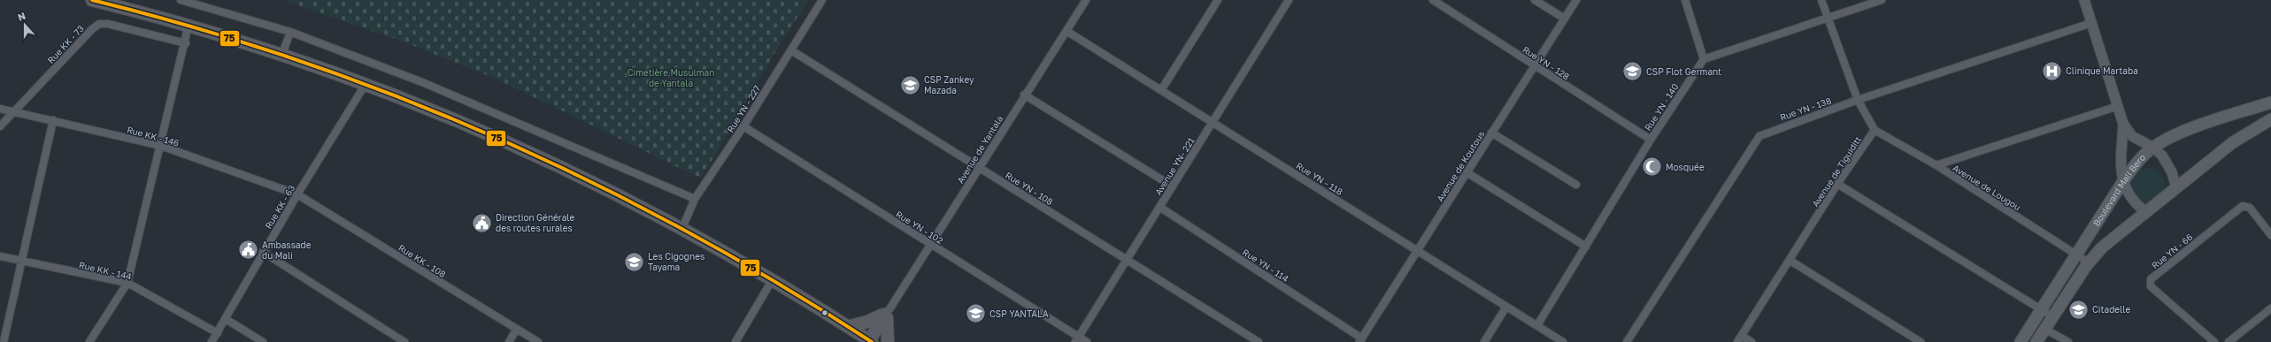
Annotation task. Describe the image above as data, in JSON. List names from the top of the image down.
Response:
{
  "streets": {
    "main road": ["Boulevard Mali Bero"],
    "street": [
      "Rue KK - 73",
      "Rue YN - 128",
      "Rue YN - 140",
      "Rue YN - 227",
      "Rue YN - 138",
      "Rue KK - 146",
      "Avenue de Yantala",
      "Avenue YN- 221",
      "Avenue de Koutous",
      "Avenue de Tiguiditt",
      "Rue YN - 118",
      "Avenue de Lougou",
      "Rue YN - 108",
      "Rue KK - 63",
      "Rue YN - 102",
      "Rue YN - 66",
      "Rue KK - 108",
      "Rue YN - 114",
      "Rue KK - 144"
    ]
  },
  "crossings": [
    ["Rue KK - 73", "Rue KK - 146"],
    ["Rue YN - 128", "Rue YN - 140"],
    ["Rue YN - 128", "Avenue de Koutous"],
    ["Rue YN - 140", "Rue YN - 118"],
    ["Rue YN - 227", "Rue YN - 108"],
    ["Rue YN - 227", "Rue YN - 102"],
    ["Rue KK - 146", "Rue KK - 63"],
    ["Rue KK - 146", "Rue KK - 108"],
    ["Avenue de Yantala", "Rue YN - 118"],
    ["Avenue de Yantala", "Rue YN - 108"],
    ["Avenue de Yantala", "Rue YN - 102"],
    ["Avenue YN- 221", "Rue YN - 118"],
    ["Avenue YN- 221", "Rue YN - 108"],
    ["Avenue YN- 221", "Rue YN - 102"],
    ["Avenue YN- 221", "Rue YN - 114"],
    ["Avenue de Koutous", "Rue YN - 118"],
    ["Avenue de Koutous", "Rue YN - 114"],
    ["Avenue de Tiguiditt", "Avenue de Lougou"],
    ["Avenue de Lougou", "Boulevard Mali Bero"],
    ["Rue KK - 63", "Rue KK - 108"],
    ["Rue KK - 63", "Rue KK - 144"]
  ],
  "parks": ["Cimetière Musulman de Yantala"],
  "places": {
    "hospital": ["Clinique Martaba"],
    "school or university": [
      "CSP Flot Germant",
      "CSP Zankey Mazada",
      "Les Cigognes Tayama",
      "Citadelle",
      "CSP YANTALA"
    ],
    "mosque": ["Mosquée"],
    "public building": ["Direction Générale des routes rurales", "Ambassade du Mali"]
  },
  "lines": ["transit line 75"],
  "north": "top"
}
